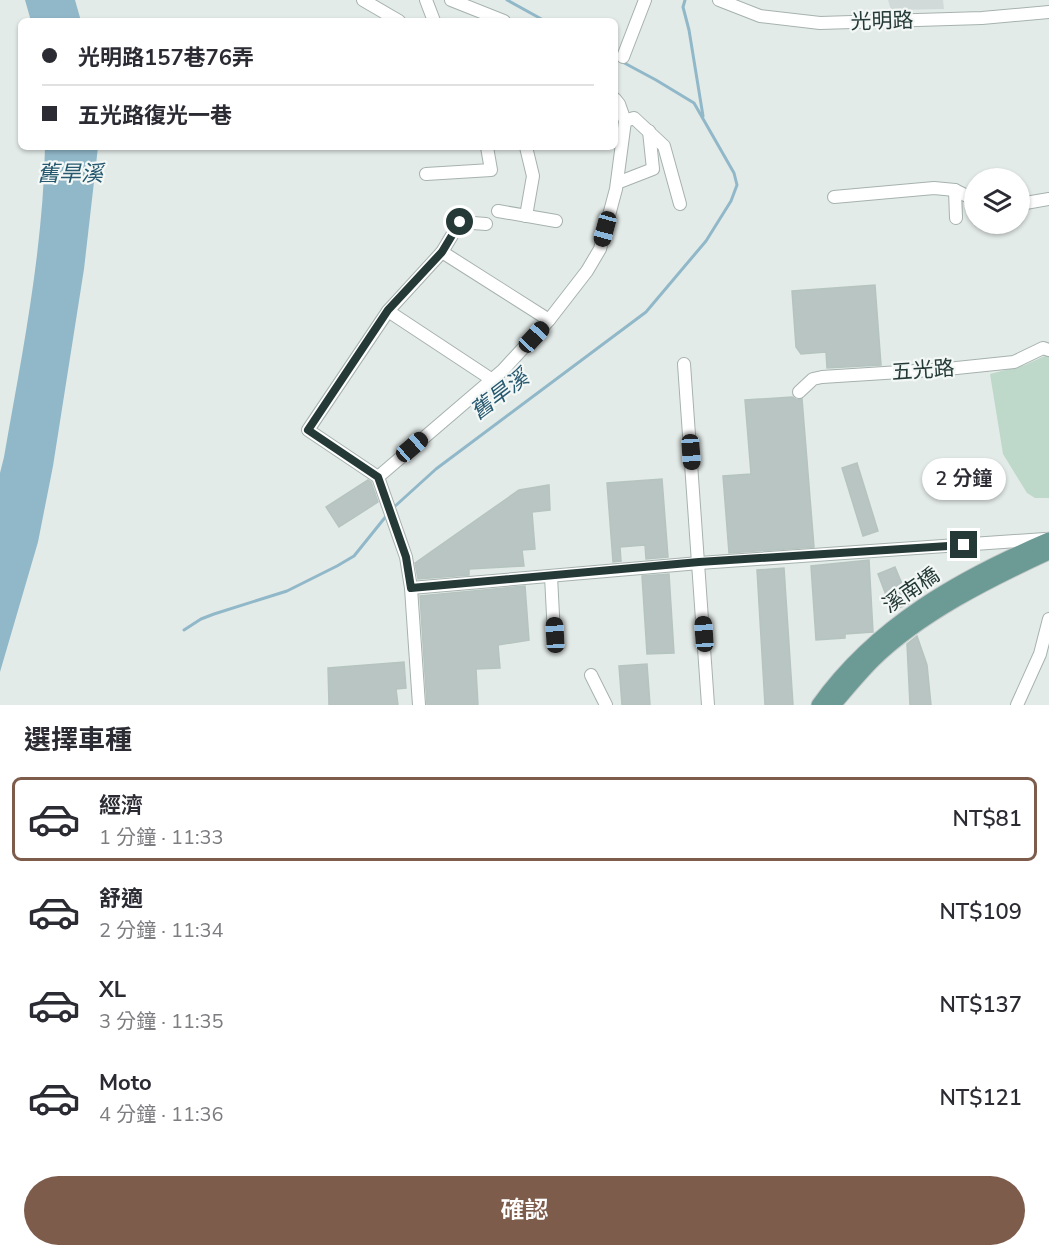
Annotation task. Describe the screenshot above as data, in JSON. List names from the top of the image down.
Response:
{
  "streets": {
    "main road": ["溪南橋"],
    "street": ["光明路", "五光路"]
  },
  "water": ["舊旱溪"],
  "page": {
    "banner": ["光明路157巷76弄", "五光路復光一巷"],
    "bubble": "2 分鐘",
    "heading": "選擇車種",
    "list": [
      {
        "name": "經濟",
        "note": "1 分鐘 · 11:33",
        "value": "NT$81"
      },
      {
        "name": "舒適",
        "note": "2 分鐘 · 11:34",
        "value": "NT$109"
      },
      {
        "name": "XL",
        "note": "3 分鐘 · 11:35",
        "value": "NT$137"
      },
      {
        "name": "Moto",
        "note": "4 分鐘 · 11:36",
        "value": "NT$121"
      }
    ],
    "buttons": "確認"
  }
}
